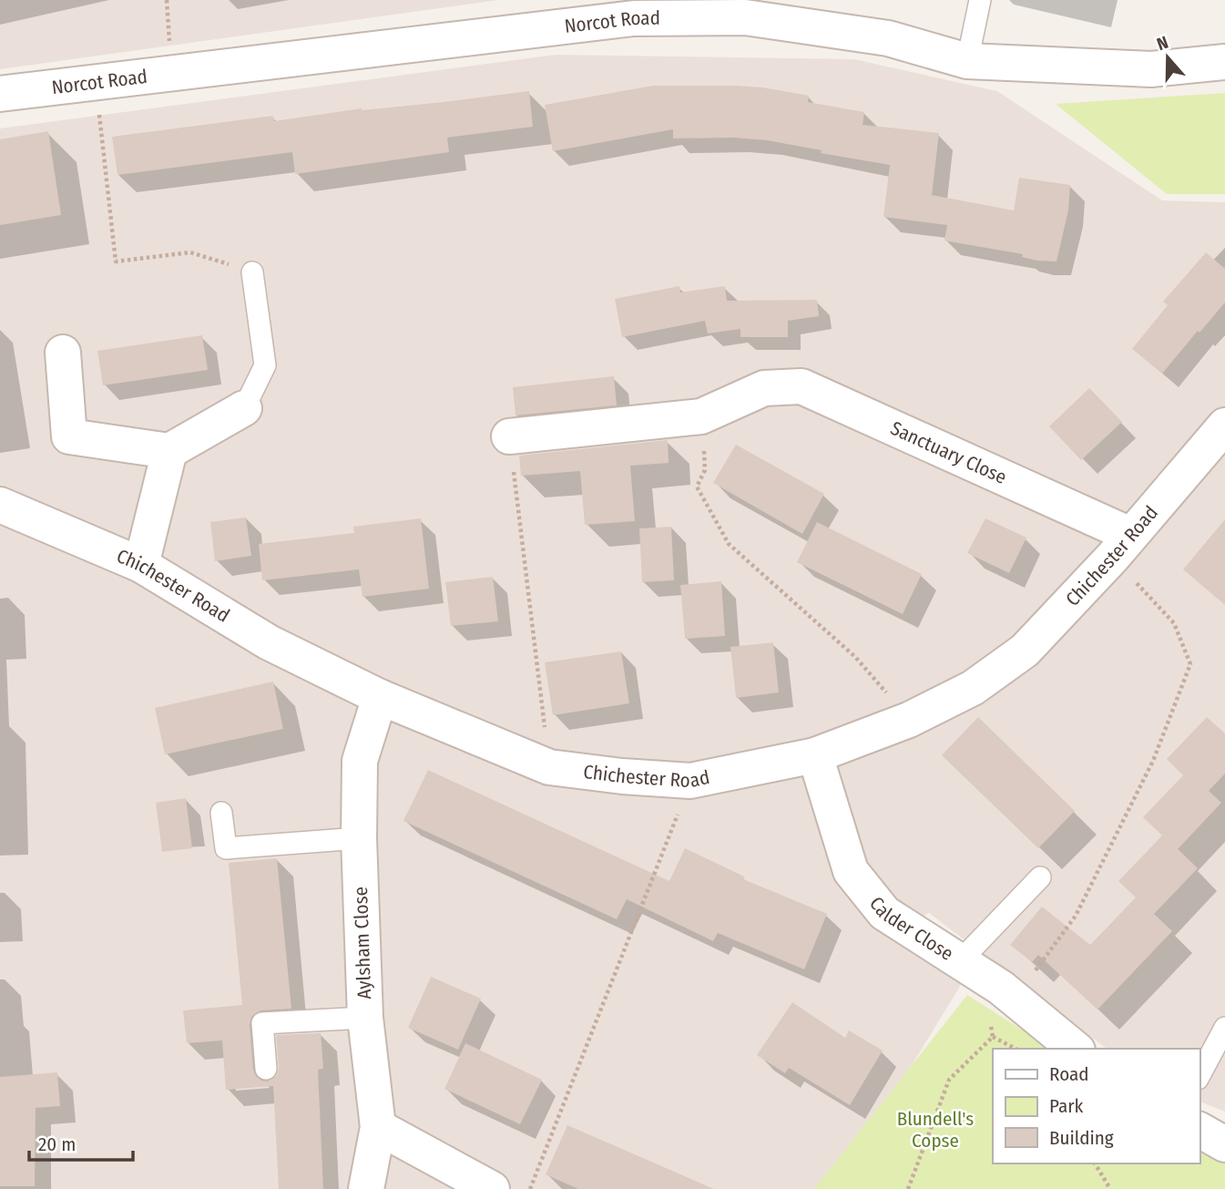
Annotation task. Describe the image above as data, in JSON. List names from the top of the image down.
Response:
{
  "streets": {
    "street": [
      "Norcot Road",
      "Sanctuary Close",
      "Chichester Road",
      "Calder Close",
      "Aylsham Close"
    ]
  },
  "crossings": [
    ["Sanctuary Close", "Chichester Road"],
    ["Chichester Road", "Calder Close"],
    ["Chichester Road", "Aylsham Close"]
  ],
  "parks": ["Blundell's Copse"],
  "legend": ["Road", "Park", "Building"],
  "scale_bar": "20 m",
  "north": "top"
}
